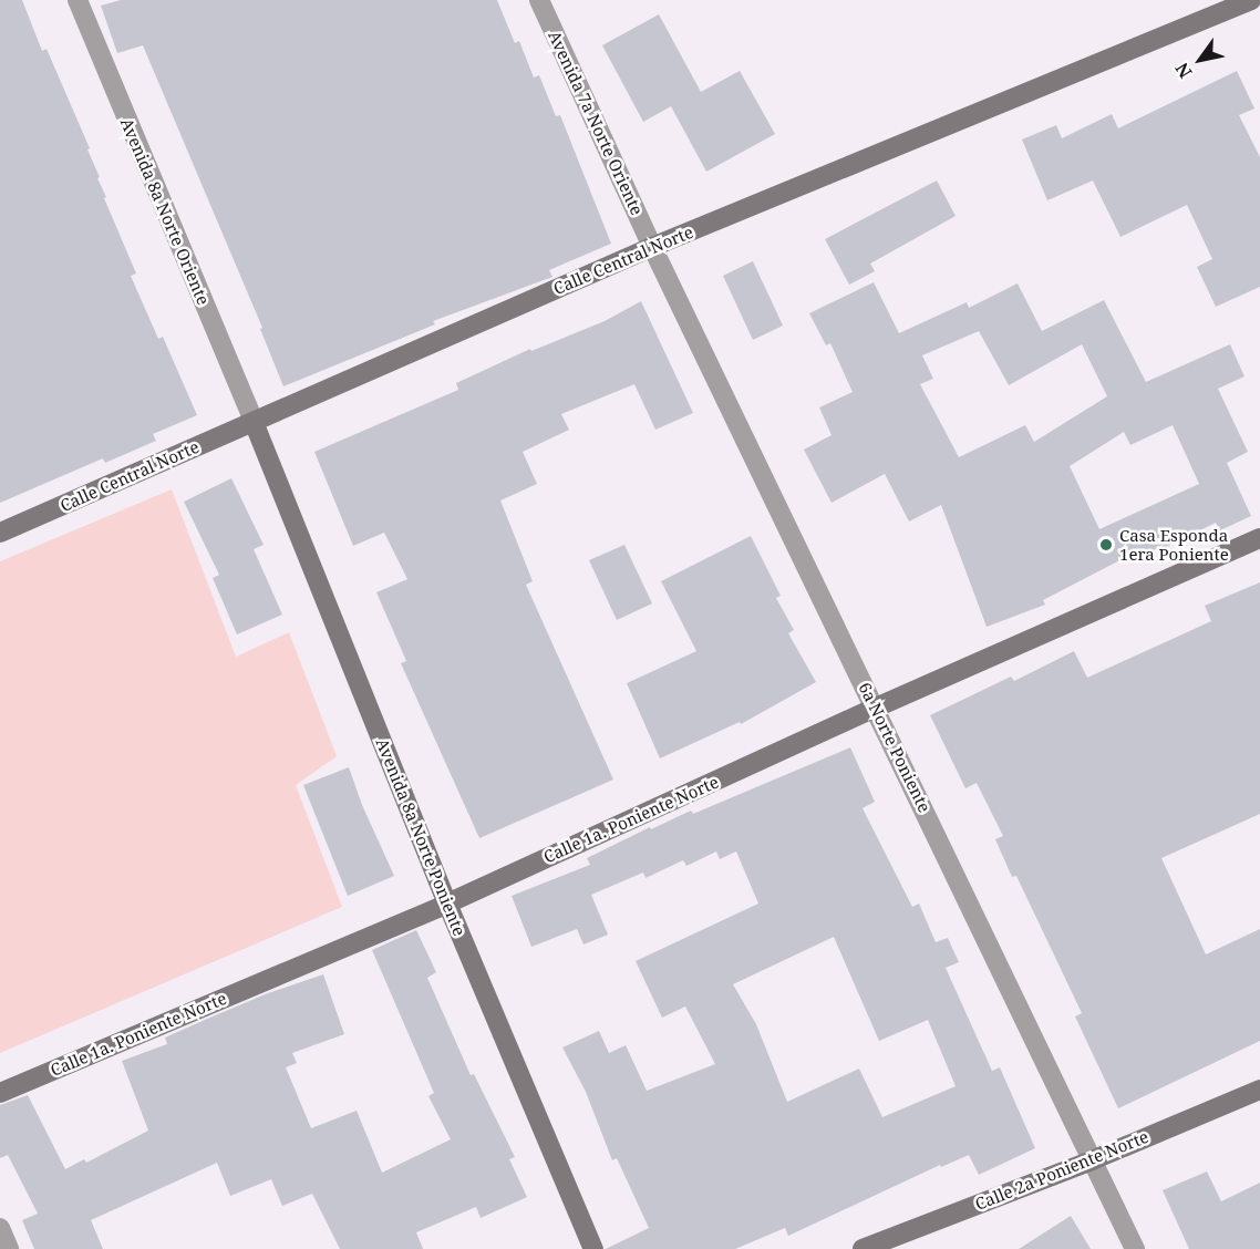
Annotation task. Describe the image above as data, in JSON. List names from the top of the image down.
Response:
{
  "streets": {
    "main road": [
      "Calle Central Norte",
      "Calle 1a. Poniente Norte",
      "Avenida 8a Norte Poniente",
      "Calle 2a Poniente Norte"
    ],
    "street": ["Avenida 7a Norte Oriente", "Avenida 8a Norte Oriente", "6a Norte Poniente"]
  },
  "crossings": [
    ["Avenida 7a Norte Oriente", "Calle Central Norte"],
    ["Avenida 7a Norte Oriente", "6a Norte Poniente"],
    ["Avenida 8a Norte Oriente", "Calle Central Norte"],
    ["Avenida 8a Norte Oriente", "Avenida 8a Norte Poniente"],
    ["Calle Central Norte", "6a Norte Poniente"],
    ["Calle Central Norte", "Avenida 8a Norte Poniente"],
    ["6a Norte Poniente", "Calle 1a. Poniente Norte"],
    ["6a Norte Poniente", "Calle 2a Poniente Norte"],
    ["Calle 1a. Poniente Norte", "Avenida 8a Norte Poniente"]
  ],
  "places": ["Casa Esponda 1era Poniente"],
  "north": "bottom left"
}
